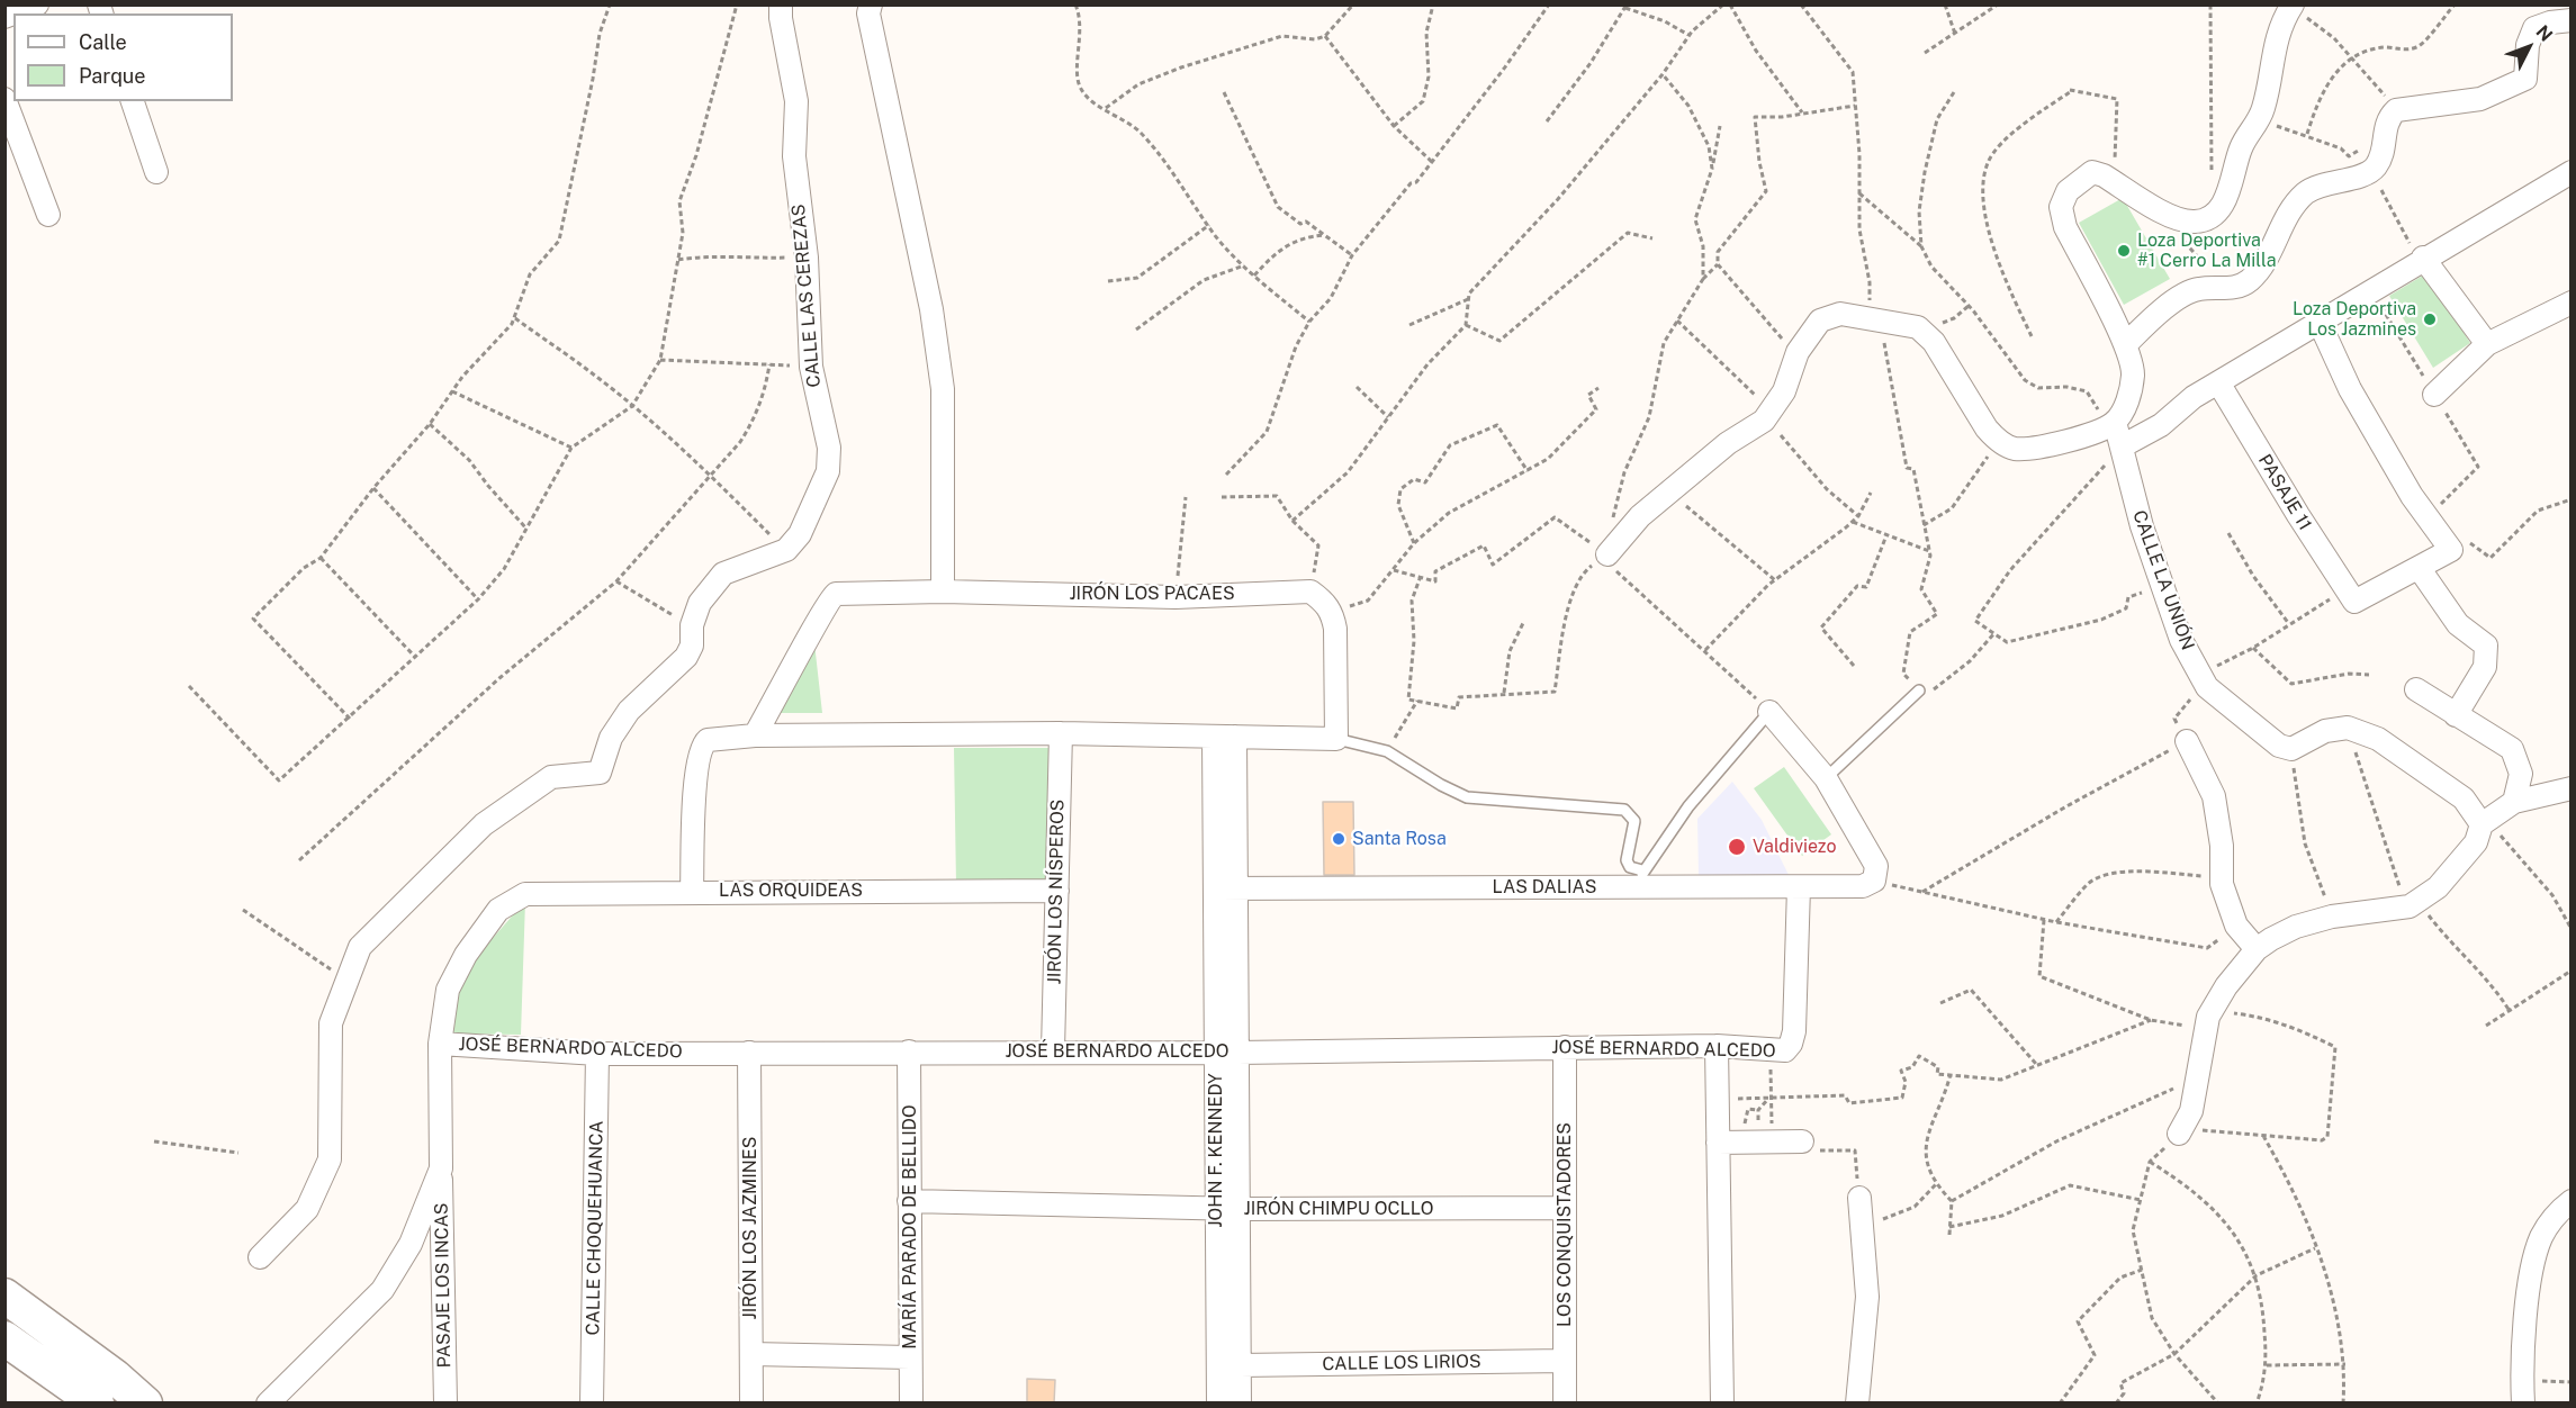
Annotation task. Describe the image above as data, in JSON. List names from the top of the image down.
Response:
{
  "streets": {
    "street": [
      "CALLE LAS CEREZAS",
      "PASAJE 11",
      "CALLE LA UNIÓN",
      "JIRÓN LOS PACAES",
      "LAS DALIAS",
      "LAS ORQUIDEAS",
      "JIRÓN LOS NÍSPEROS",
      "JOSÉ BERNARDO ALCEDO",
      "JOHN F. KENNEDY",
      "JIRÓN CHIMPU OCLLO",
      "LOS CONQUISTADORES",
      "MARÍA PARADO DE BELLIDO",
      "CALLE CHOQUEHUANCA",
      "JIRÓN LOS JAZMINES",
      "PASAJE LOS INCAS",
      "CALLE LOS LIRIOS"
    ]
  },
  "crossings": [
    ["LAS DALIAS", "JOSÉ BERNARDO ALCEDO"],
    ["LAS DALIAS", "JOHN F. KENNEDY"],
    ["LAS ORQUIDEAS", "JIRÓN LOS NÍSPEROS"],
    ["LAS ORQUIDEAS", "PASAJE LOS INCAS"],
    ["JIRÓN LOS NÍSPEROS", "JOSÉ BERNARDO ALCEDO"],
    ["JOSÉ BERNARDO ALCEDO", "JOHN F. KENNEDY"],
    ["JOSÉ BERNARDO ALCEDO", "LOS CONQUISTADORES"],
    ["JOSÉ BERNARDO ALCEDO", "MARÍA PARADO DE BELLIDO"],
    ["JOSÉ BERNARDO ALCEDO", "CALLE CHOQUEHUANCA"],
    ["JOSÉ BERNARDO ALCEDO", "JIRÓN LOS JAZMINES"],
    ["JOSÉ BERNARDO ALCEDO", "PASAJE LOS INCAS"],
    ["JOHN F. KENNEDY", "JIRÓN CHIMPU OCLLO"],
    ["JOHN F. KENNEDY", "CALLE LOS LIRIOS"],
    ["JIRÓN CHIMPU OCLLO", "LOS CONQUISTADORES"],
    ["JIRÓN CHIMPU OCLLO", "MARÍA PARADO DE BELLIDO"],
    ["LOS CONQUISTADORES", "CALLE LOS LIRIOS"]
  ],
  "places": [
    "Loza Deportiva #1 Cerro La Milla",
    "Loza Deportiva Los Jazmines",
    "Santa Rosa",
    "Valdiviezo"
  ],
  "legend": ["Calle", "Parque"],
  "north": "top right"
}
